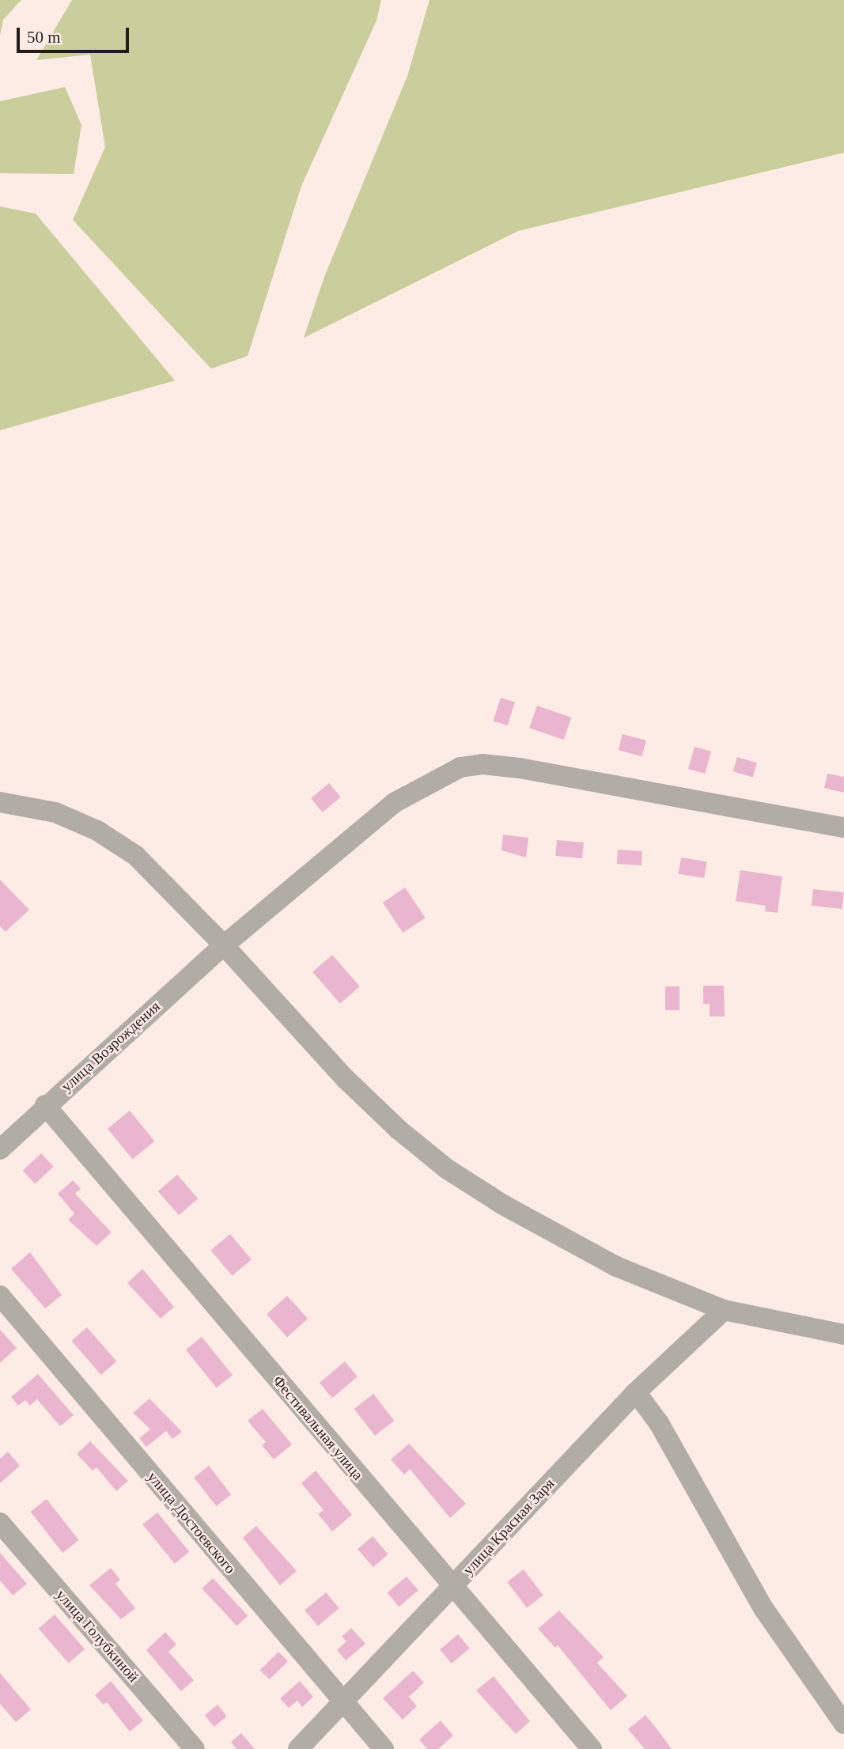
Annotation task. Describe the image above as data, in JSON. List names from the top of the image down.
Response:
{
  "streets": {
    "street": [
      "улица Возрождения",
      "Фестивальная улица",
      "улица Достоевского",
      "улица Красная Заря",
      "улица Голубкиной"
    ]
  },
  "crossings": [
    ["улица Возрождения", "Фестивальная улица"],
    ["Фестивальная улица", "улица Красная Заря"],
    ["улица Достоевского", "улица Красная Заря"]
  ],
  "scale_bar": "50 m"
}
